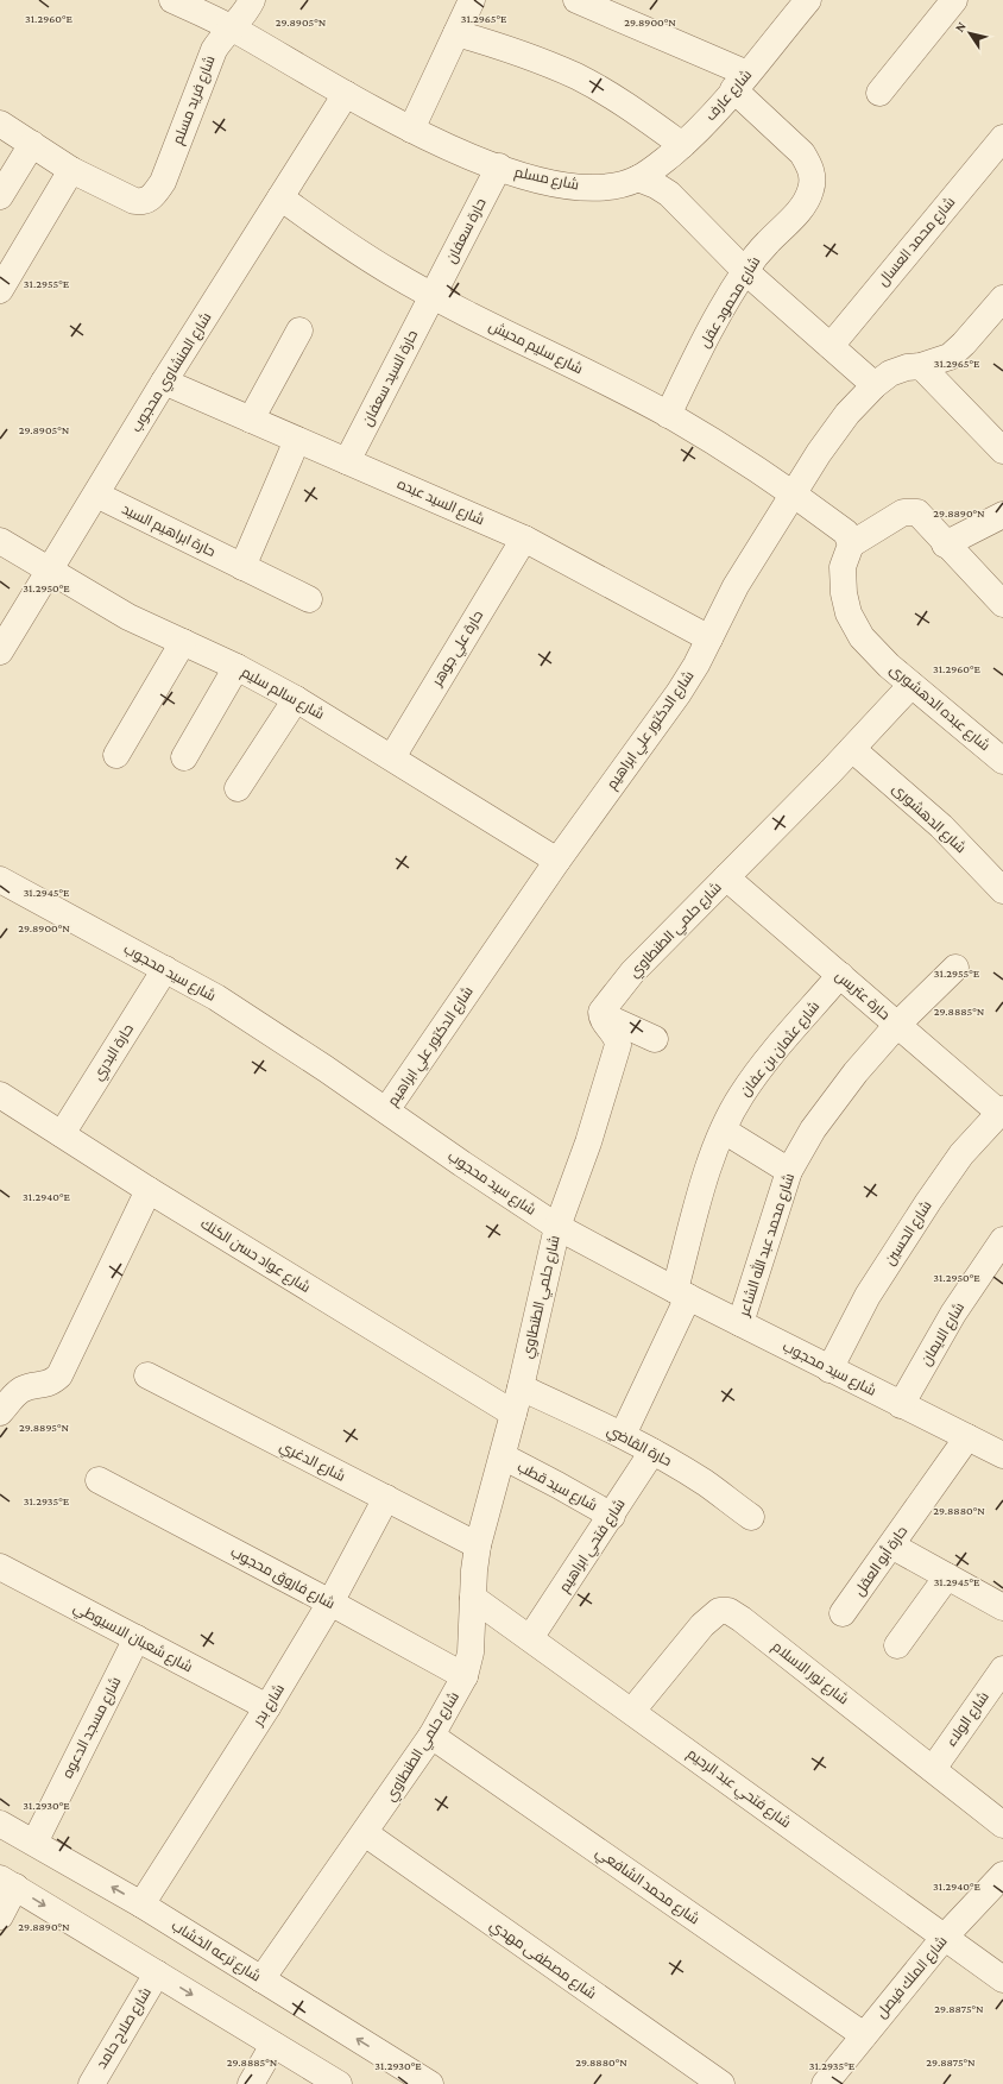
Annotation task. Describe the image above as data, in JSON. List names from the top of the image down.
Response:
{
  "streets": {
    "street": [
      "شارع عارف",
      "شارع فريد مسلم",
      "شارع مسلم",
      "حارة سعفان",
      "شارع محمد العسال",
      "شارع محمود عقل",
      "شارع سليم محبش",
      "شارع المنشاوي محجوب",
      "حارة السيد سعفان",
      "شارع السيد عبده",
      "حارة ابراهيم السيد",
      "حارة علي جوهر",
      "شارع سالم سليم",
      "شارع عبده الدهشورى",
      "شارع الدكتور علي ابراهيم",
      "شارع الدهشورى",
      "شارع حلمي الطنطاوي",
      "شارع سيد محجوب",
      "حارة عتريس",
      "شارع عثمان بن عفان",
      "حارة البدري",
      "شارع الحسين",
      "شارع محمد عبد الله الشاعر",
      "شارع عواد حسن الكنك",
      "شارع الايمان",
      "حارة القاضي",
      "شارع الدغري",
      "شارع سيد قطب",
      "شارع فتحي ابراهيم",
      "حارة أبو العقل",
      "شارع فاروق محجوب",
      "شارع شعبان الاسيوطي",
      "شارع نور الاسلام",
      "شارع بدر",
      "شارع الولاء",
      "شارع مسجد الدعوه",
      "شارع فتحي عبد الرحيم",
      "شارع محمد الشافعي",
      "شارع ترعه الخشاب",
      "شارع مصطفى مهدي",
      "شارع الملك فيصل",
      "شارع صلاح حامد"
    ]
  },
  "crossings": [
    ["شارع عارف", "شارع مسلم"],
    ["شارع عارف", "شارع محمود عقل"],
    ["شارع فريد مسلم", "شارع مسلم"],
    ["شارع مسلم", "حارة سعفان"],
    ["شارع مسلم", "شارع المنشاوي محجوب"],
    ["حارة سعفان", "شارع سليم محبش"],
    ["حارة سعفان", "حارة السيد سعفان"],
    ["شارع محمود عقل", "شارع سليم محبش"],
    ["شارع سليم محبش", "شارع المنشاوي محجوب"],
    ["شارع سليم محبش", "حارة السيد سعفان"],
    ["شارع سليم محبش", "شارع الدكتور علي ابراهيم"],
    ["شارع المنشاوي محجوب", "شارع السيد عبده"],
    ["شارع المنشاوي محجوب", "حارة ابراهيم السيد"],
    ["شارع المنشاوي محجوب", "شارع سالم سليم"],
    ["حارة السيد سعفان", "شارع السيد عبده"],
    ["شارع السيد عبده", "حارة علي جوهر"],
    ["شارع السيد عبده", "شارع الدكتور علي ابراهيم"],
    ["حارة علي جوهر", "شارع سالم سليم"],
    ["شارع سالم سليم", "شارع الدكتور علي ابراهيم"],
    ["شارع عبده الدهشورى", "شارع حلمي الطنطاوي"],
    ["شارع الدكتور علي ابراهيم", "شارع سيد محجوب"],
    ["شارع الدهشورى", "شارع حلمي الطنطاوي"],
    ["شارع حلمي الطنطاوي", "شارع سيد محجوب"],
    ["شارع حلمي الطنطاوي", "حارة عتريس"],
    ["شارع حلمي الطنطاوي", "شارع عواد حسن الكنك"],
    ["شارع حلمي الطنطاوي", "حارة القاضي"],
    ["شارع حلمي الطنطاوي", "شارع الدغري"],
    ["شارع حلمي الطنطاوي", "شارع سيد قطب"],
    ["شارع حلمي الطنطاوي", "شارع فاروق محجوب"],
    ["شارع حلمي الطنطاوي", "شارع فتحي عبد الرحيم"],
    ["شارع حلمي الطنطاوي", "شارع محمد الشافعي"],
    ["شارع حلمي الطنطاوي", "شارع ترعه الخشاب"],
    ["شارع حلمي الطنطاوي", "شارع مصطفى مهدي"],
    ["شارع سيد محجوب", "شارع عثمان بن عفان"],
    ["شارع سيد محجوب", "حارة البدري"],
    ["شارع سيد محجوب", "شارع الحسين"],
    ["شارع سيد محجوب", "شارع محمد عبد الله الشاعر"],
    ["شارع سيد محجوب", "شارع الايمان"],
    ["شارع سيد محجوب", "حارة أبو العقل"],
    ["حارة عتريس", "شارع عثمان بن عفان"],
    ["حارة عتريس", "شارع الحسين"],
    ["حارة عتريس", "شارع محمد عبد الله الشاعر"],
    ["شارع عثمان بن عفان", "حارة القاضي"],
    ["حارة البدري", "شارع عواد حسن الكنك"],
    ["حارة القاضي", "شارع فتحي ابراهيم"],
    ["شارع الدغري", "شارع بدر"],
    ["شارع سيد قطب", "شارع فتحي ابراهيم"],
    ["شارع فتحي ابراهيم", "شارع فتحي عبد الرحيم"],
    ["شارع فاروق محجوب", "شارع بدر"],
    ["شارع شعبان الاسيوطي", "شارع بدر"],
    ["شارع شعبان الاسيوطي", "شارع مسجد الدعوه"],
    ["شارع نور الاسلام", "شارع الولاء"],
    ["شارع نور الاسلام", "شارع فتحي عبد الرحيم"],
    ["شارع بدر", "شارع ترعه الخشاب"],
    ["شارع مسجد الدعوه", "شارع ترعه الخشاب"],
    ["شارع فتحي عبد الرحيم", "شارع الملك فيصل"],
    ["شارع محمد الشافعي", "شارع الملك فيصل"]
  ],
  "north": "top left",
  "coordinates": [
    "31.2965°E",
    "31.2960°E",
    "29.8905°N",
    "29.8900°N",
    "31.2955°E",
    "29.8890°N",
    "31.2950°E",
    "31.2945°E",
    "29.8885°N",
    "31.2940°E",
    "29.8895°N",
    "31.2935°E",
    "29.8880°N",
    "31.2930°E",
    "29.8875°N"
  ]
}
